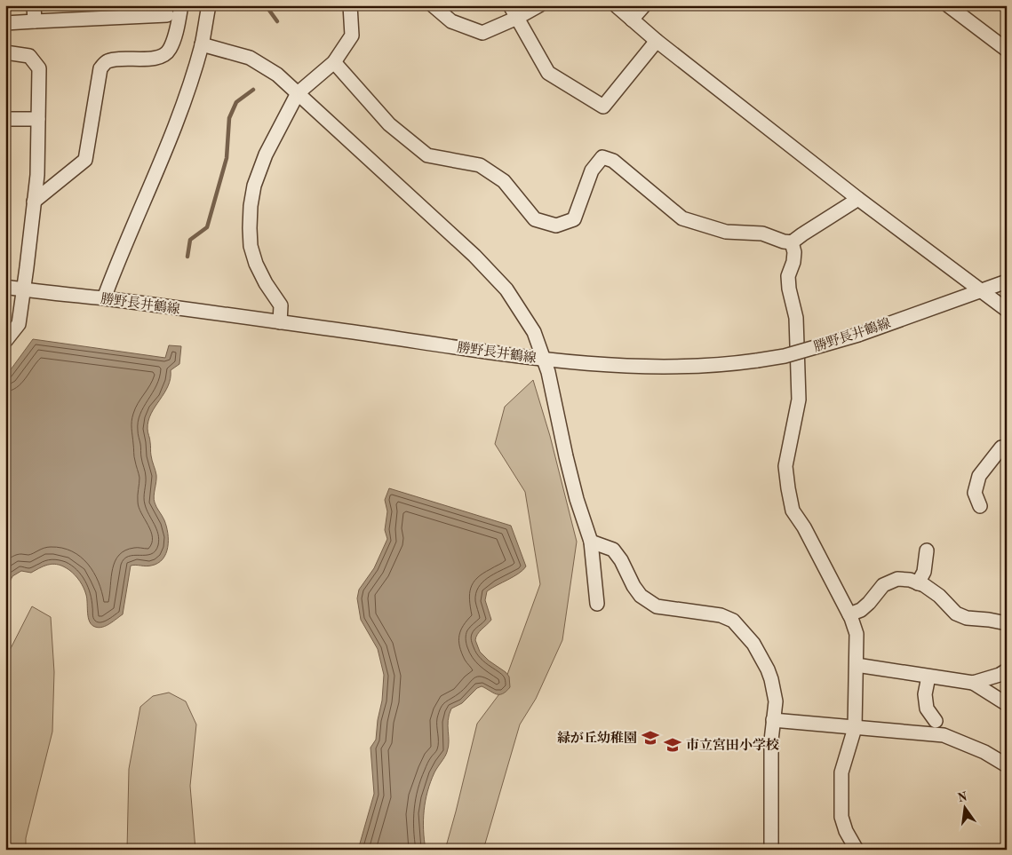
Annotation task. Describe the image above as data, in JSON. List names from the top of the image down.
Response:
{
  "streets": {
    "street": ["勝野長井鶴線"]
  },
  "places": {
    "school or university": ["緑が丘幼稚園", "市立宮田小学校"]
  },
  "north": "top"
}
